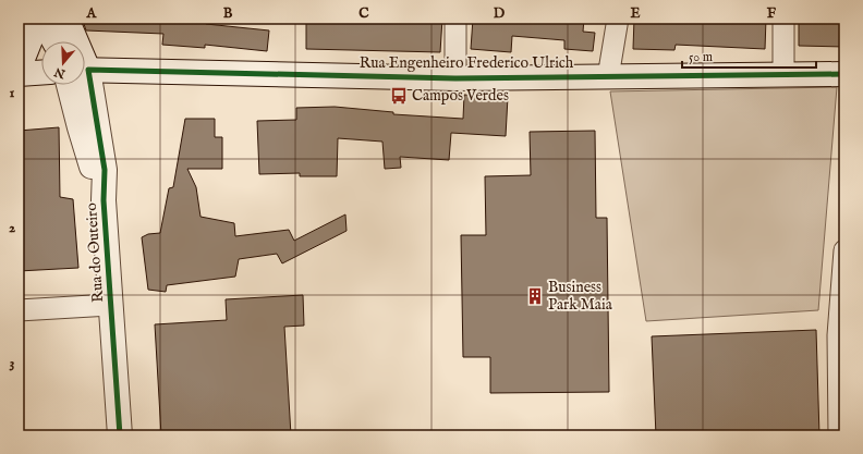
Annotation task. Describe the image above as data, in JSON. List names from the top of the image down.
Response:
{
  "streets": {
    "main road": ["Rua Engenheiro Frederico Ulrich", "Rua do Outeiro"]
  },
  "places": {
    "bus stop": ["Campos Verdes"],
    "building": ["Business Park Maia"]
  },
  "scale_bar": "50 m",
  "north": "bottom",
  "grid": {
    "columns": [
      "A",
      "B",
      "C",
      "D",
      "E",
      "F"
    ],
    "rows": ["1", "2", "3"]
  }
}
